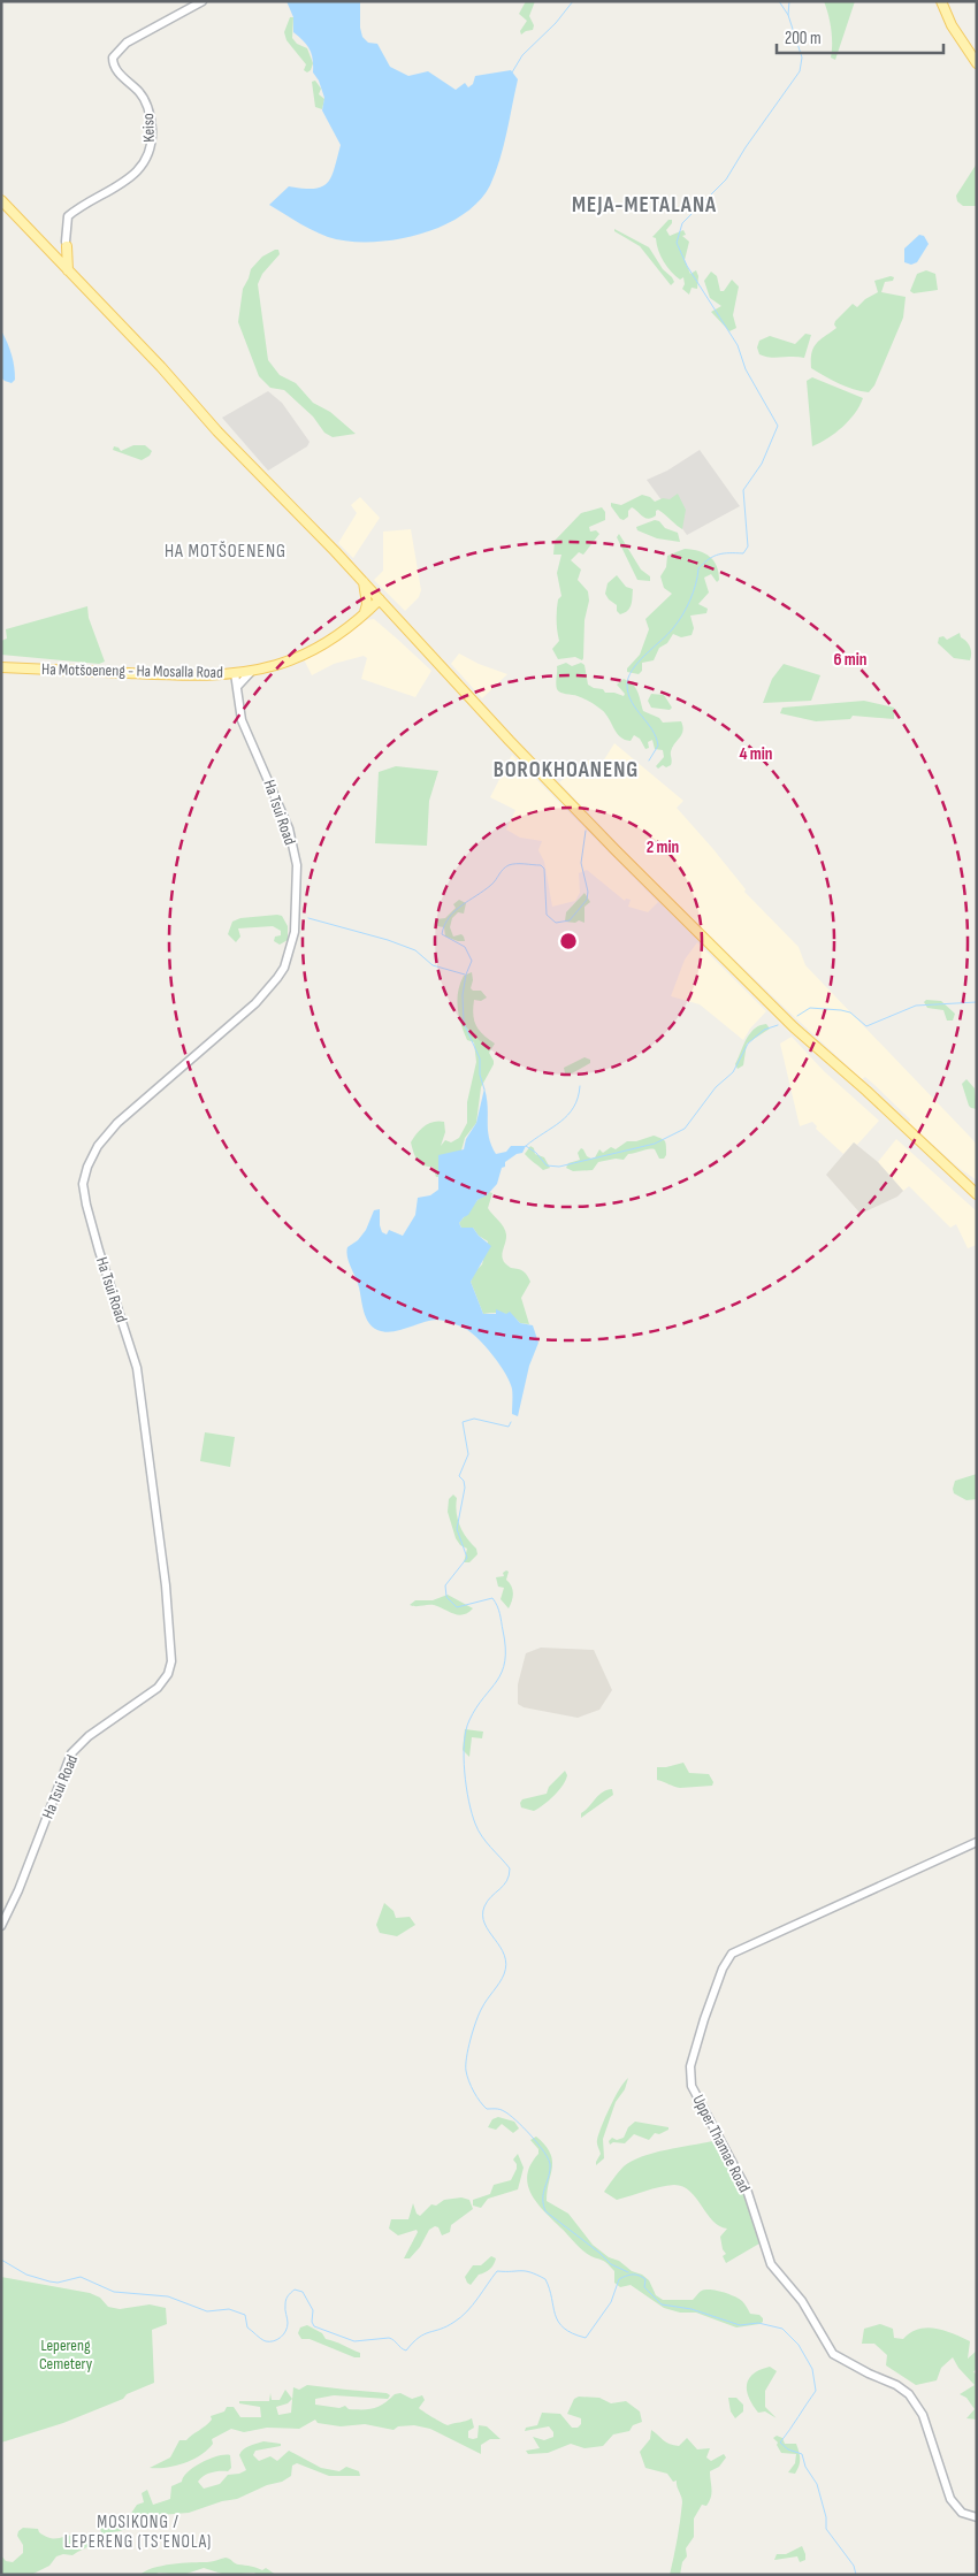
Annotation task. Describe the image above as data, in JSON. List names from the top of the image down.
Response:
{
  "streets": {
    "main road": ["Ha Motšoeneng - Ha Mosalla Road"],
    "street": ["Keiso", "Ha Tsui Road", "Upper Thamae Road"]
  },
  "crossings": [
    ["Ha Motšoeneng - Ha Mosalla Road", "Ha Tsui Road"]
  ],
  "districts": [
    "MEJA-METALANA",
    "HA MOTŠOENENG",
    "BOROKHOANENG",
    "MOSIKONG / LEPERENG (TS'ENOLA)"
  ],
  "parks": ["Lepereng Cemetery"],
  "scale_bar": "200 m",
  "rings": ["6 min", "4 min", "2 min"]
}
